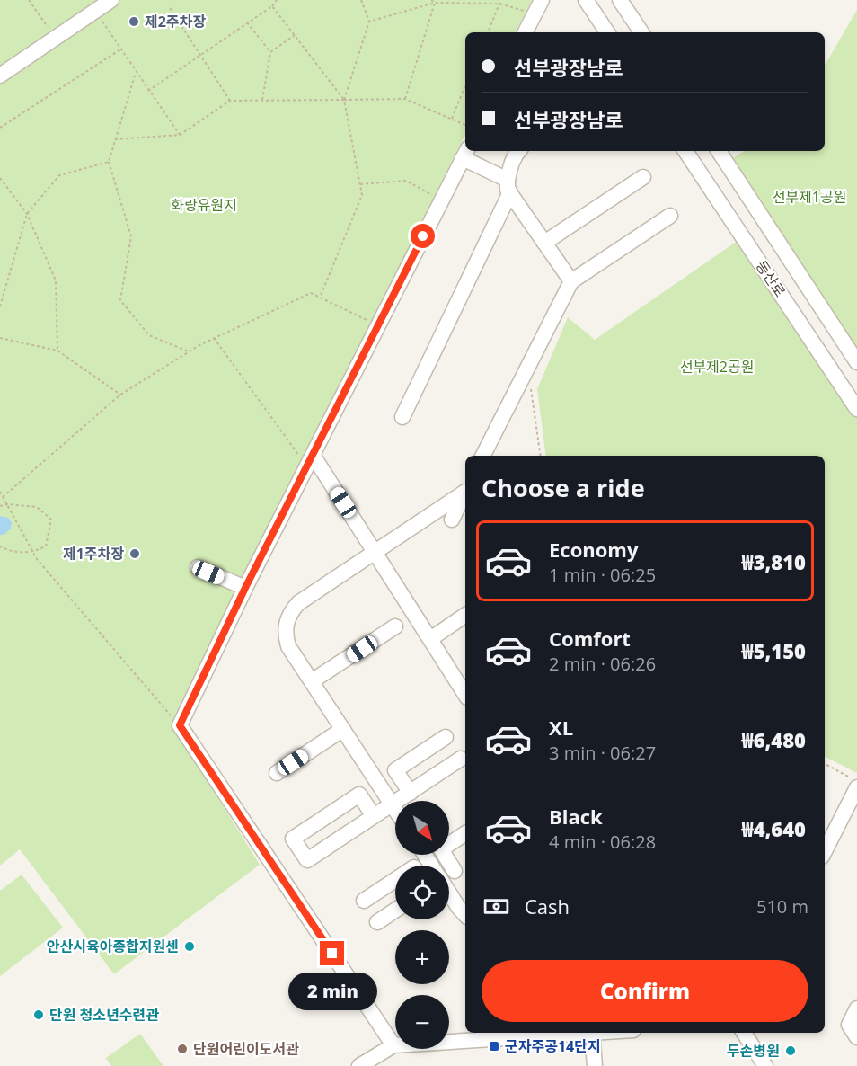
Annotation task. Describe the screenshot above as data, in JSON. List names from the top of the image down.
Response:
{
  "streets": {
    "street": ["동산로"]
  },
  "parks": ["선부제1공원", "화랑유원지", "선부제2공원"],
  "places": {
    "other": [
      "제2주차장",
      "제1주차장",
      "안산시육아종합지원센",
      "단원 청소년수련관",
      "단원어린이도서관",
      "두손병원"
    ],
    "transit": ["군자주공14단지"]
  },
  "north": "bottom right",
  "page": {
    "banner": ["선부광장남로", "선부광장남로"],
    "heading": "Choose a ride",
    "list": [
      {
        "name": "Economy",
        "note": "1 min · 06:25",
        "value": "₩3,810"
      },
      {
        "name": "Comfort",
        "note": "2 min · 06:26",
        "value": "₩5,150"
      },
      {
        "name": "XL",
        "note": "3 min · 06:27",
        "value": "₩6,480"
      },
      {
        "name": "Black",
        "note": "4 min · 06:28",
        "value": "₩4,640"
      }
    ],
    "map_buttons": ["+", "−"],
    "pay": ["Cash", "510 m"],
    "buttons": "Confirm",
    "bubble": "2 min"
  }
}
